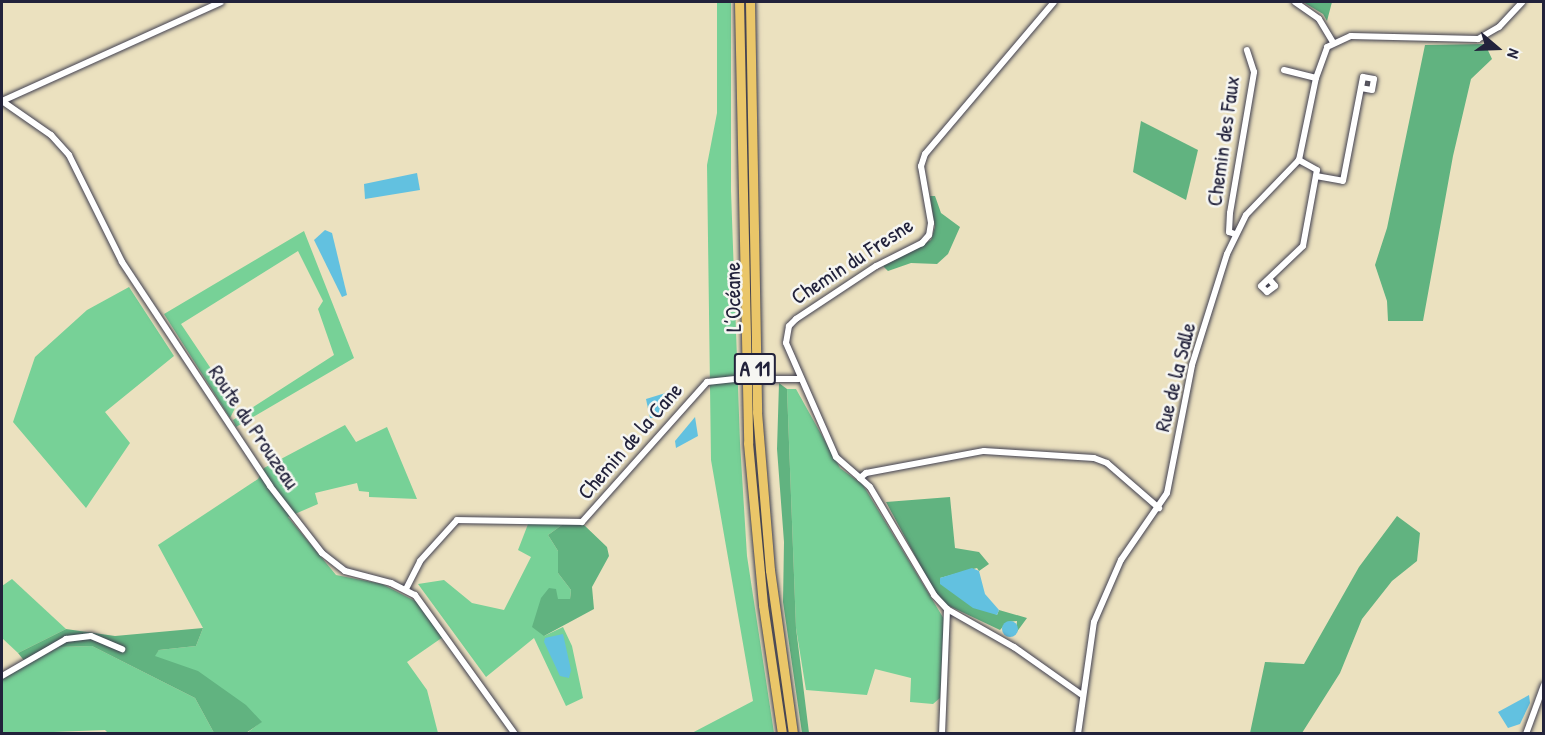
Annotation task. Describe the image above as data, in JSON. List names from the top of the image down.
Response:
{
  "streets": {
    "highway": ["L’Océane", "A 11"],
    "street": [
      "Chemin des Faux",
      "Chemin du Fresne",
      "Rue de la Salle",
      "Route du Prouzeau",
      "Chemin de la Cane"
    ]
  },
  "crossings": [
    ["Chemin des Faux", "Rue de la Salle"],
    ["Route du Prouzeau", "Chemin de la Cane"]
  ],
  "north": "right"
}
